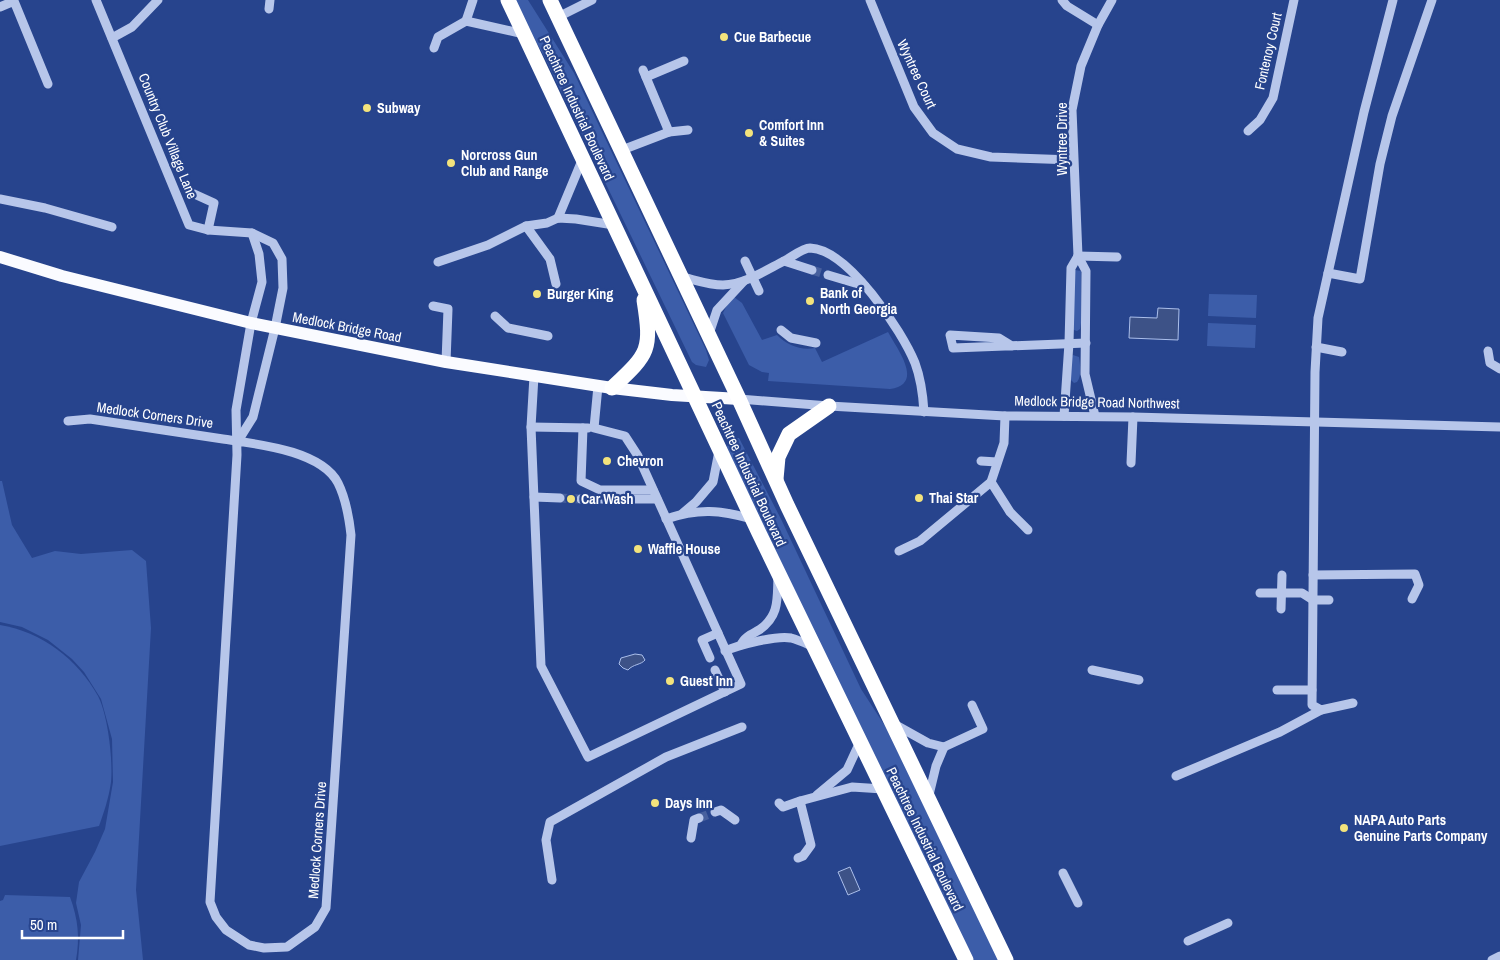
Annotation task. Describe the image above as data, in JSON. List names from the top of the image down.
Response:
{
  "streets": {
    "highway": ["Peachtree Industrial Boulevard"],
    "main road": ["Medlock Bridge Road", "Medlock Bridge Road Northwest"],
    "street": [
      "Fontenoy Court",
      "Wyntree Court",
      "Country Club Village Lane",
      "Wyntree Drive",
      "Medlock Corners Drive"
    ]
  },
  "crossings": [
    ["Wyntree Court", "Wyntree Drive"],
    ["Peachtree Industrial Boulevard", "Medlock Bridge Road"],
    ["Peachtree Industrial Boulevard", "Medlock Bridge Road Northwest"],
    ["Country Club Village Lane", "Medlock Bridge Road"],
    ["Country Club Village Lane", "Medlock Corners Drive"],
    ["Wyntree Drive", "Medlock Bridge Road Northwest"],
    ["Medlock Bridge Road", "Medlock Bridge Road Northwest"],
    ["Medlock Bridge Road", "Medlock Corners Drive"]
  ],
  "places": [
    "Cue Barbecue",
    "Subway",
    "Comfort Inn & Suites",
    "Norcross Gun Club and Range",
    "Burger King",
    "Bank of North Georgia",
    "Chevron",
    "Thai Star",
    "Car Wash",
    "Waffle House",
    "Guest Inn",
    "Days Inn",
    "NAPA Auto Parts Genuine Parts Company"
  ],
  "scale_bar": "50 m"
}
